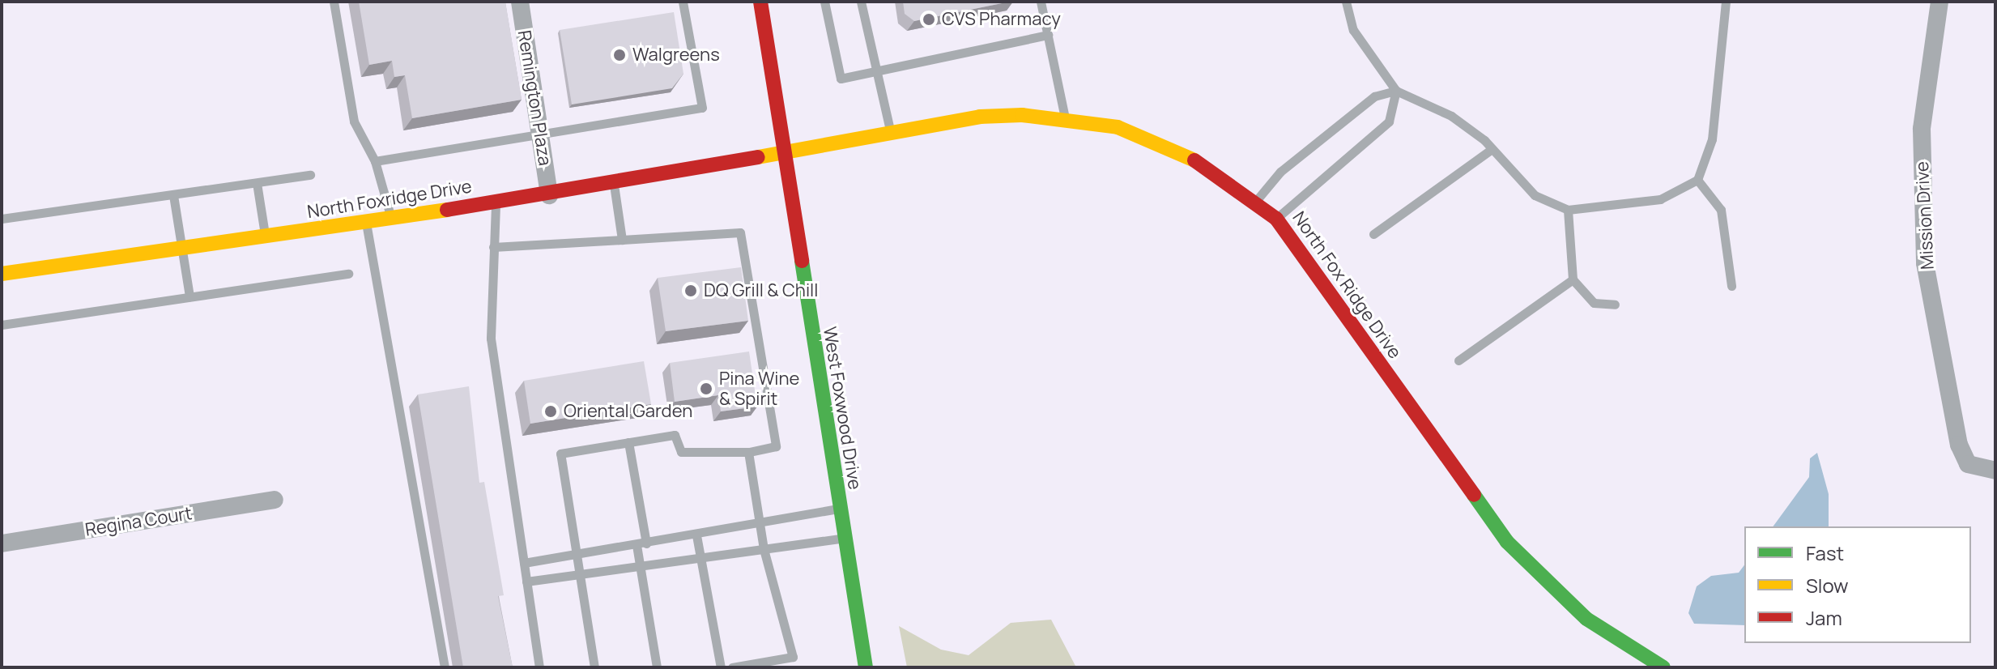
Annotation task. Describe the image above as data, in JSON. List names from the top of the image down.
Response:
{
  "streets": {
    "street": [
      "Remington Plaza",
      "North Foxridge Drive",
      "Mission Drive",
      "North Fox Ridge Drive",
      "West Foxwood Drive",
      "Regina Court"
    ]
  },
  "crossings": [
    ["Remington Plaza", "North Foxridge Drive"],
    ["North Foxridge Drive", "North Fox Ridge Drive"],
    ["North Foxridge Drive", "West Foxwood Drive"],
    ["North Fox Ridge Drive", "West Foxwood Drive"]
  ],
  "places": [
    "CVS Pharmacy",
    "Walgreens",
    "DQ Grill & Chill",
    "Pina Wine & Spirit",
    "Oriental Garden"
  ],
  "legend": ["Fast", "Slow", "Jam"]
}
